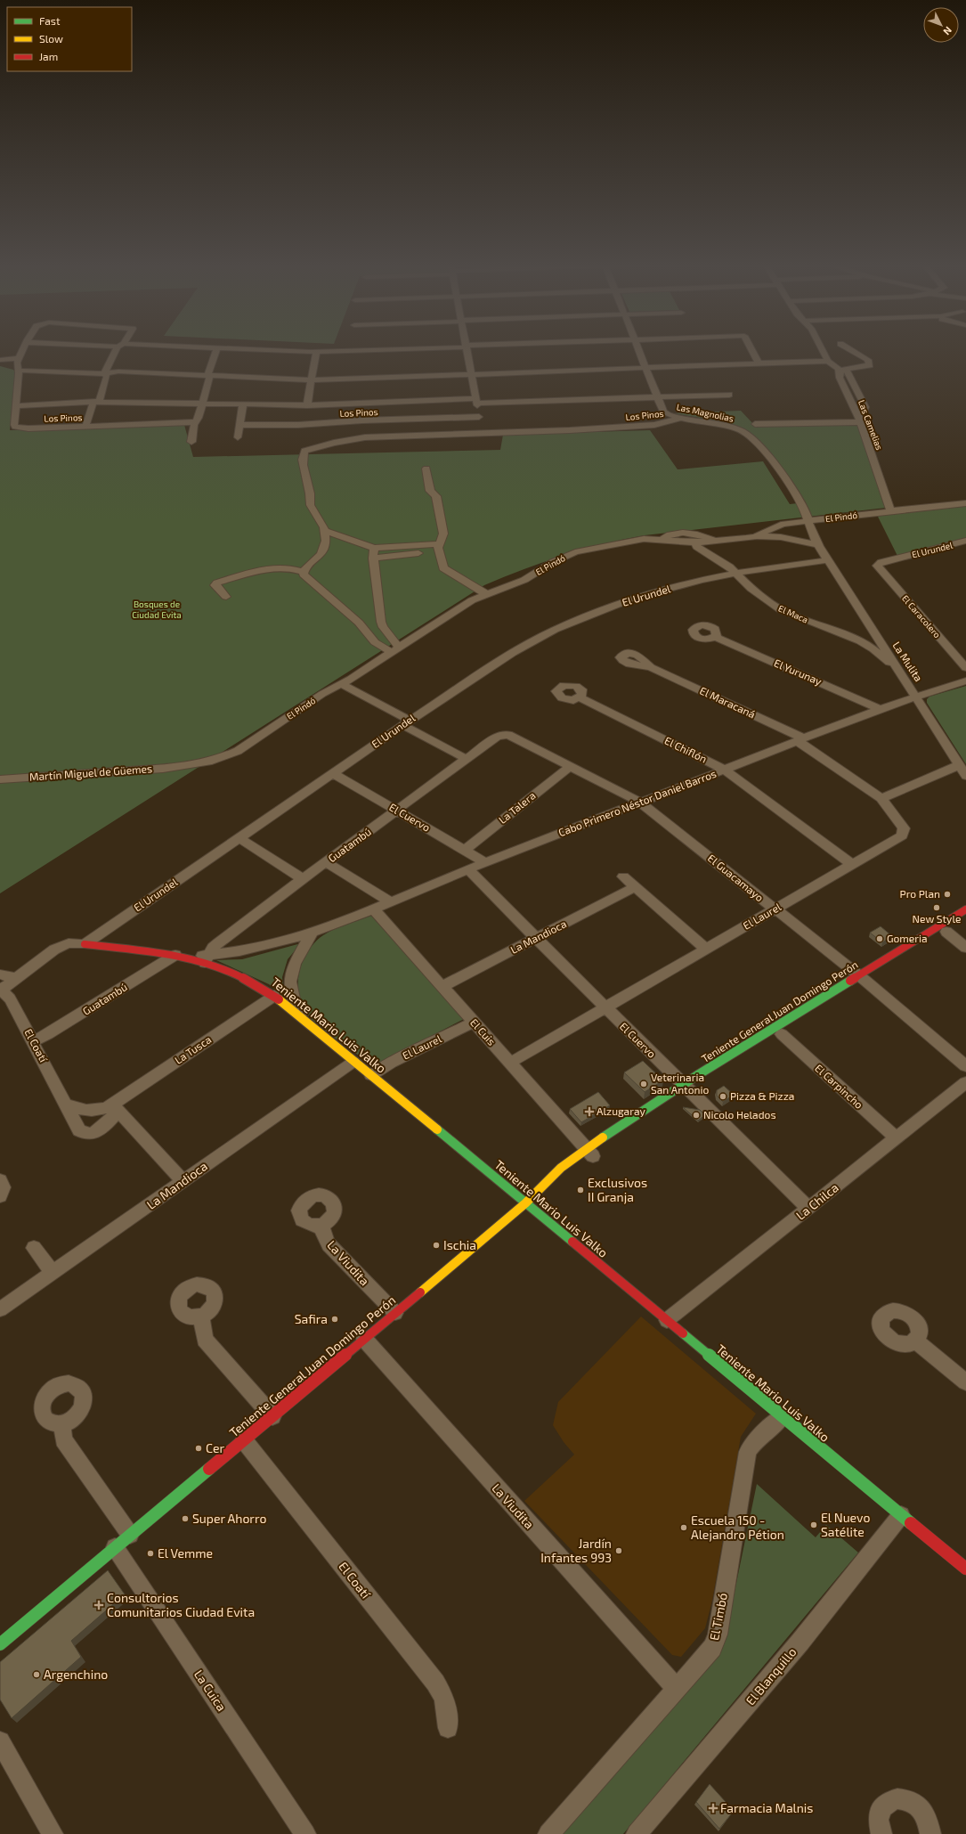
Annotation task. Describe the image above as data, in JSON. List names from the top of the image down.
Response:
{
  "streets": {
    "main road": ["Teniente General Juan Domingo Perón", "Teniente Mario Luis Valko"],
    "street": [
      "Los Pinos",
      "Las Magnolias",
      "Las Camelias",
      "El Pindó",
      "El Urundel",
      "El Maca",
      "El Caracolero",
      "La Mulita",
      "El Yurunay",
      "El Maracaná",
      "El Chiflón",
      "Martín Miguel de Güemes",
      "Cabo Primero Néstor Daniel Barros",
      "La Talera",
      "El Cuervo",
      "Guatambú",
      "El Guacamayo",
      "El Laurel",
      "La Mandioca",
      "El Cuis",
      "El Coatí",
      "La Tusca",
      "El Carpincho",
      "La Chilca",
      "La Viudita",
      "El Timbó",
      "El Blanquillo",
      "La Cuica"
    ]
  },
  "crossings": [
    ["Los Pinos", "Las Magnolias"],
    ["Las Magnolias", "El Pindó"],
    ["Las Magnolias", "El Urundel"],
    ["Las Magnolias", "La Mulita"],
    ["Las Camelias", "El Pindó"],
    ["El Pindó", "El Maca"],
    ["El Pindó", "Martín Miguel de Güemes"],
    ["El Urundel", "El Maca"],
    ["El Urundel", "El Caracolero"],
    ["El Urundel", "La Mulita"],
    ["El Urundel", "El Cuervo"],
    ["El Maca", "La Mulita"],
    ["La Mulita", "Cabo Primero Néstor Daniel Barros"],
    ["El Yurunay", "Cabo Primero Néstor Daniel Barros"],
    ["El Maracaná", "Cabo Primero Néstor Daniel Barros"],
    ["El Maracaná", "El Laurel"],
    ["El Chiflón", "Cabo Primero Néstor Daniel Barros"],
    ["El Chiflón", "El Laurel"],
    ["Cabo Primero Néstor Daniel Barros", "El Cuervo"],
    ["Cabo Primero Néstor Daniel Barros", "Guatambú"],
    ["Cabo Primero Néstor Daniel Barros", "El Guacamayo"],
    ["Cabo Primero Néstor Daniel Barros", "Teniente Mario Luis Valko"],
    ["Cabo Primero Néstor Daniel Barros", "El Cuis"],
    ["La Talera", "El Cuervo"],
    ["La Talera", "El Guacamayo"],
    ["El Cuervo", "Guatambú"],
    ["El Cuervo", "El Laurel"],
    ["El Cuervo", "La Mandioca"],
    ["El Cuervo", "Teniente General Juan Domingo Perón"],
    ["El Cuervo", "La Chilca"],
    ["Guatambú", "El Guacamayo"],
    ["Guatambú", "Teniente Mario Luis Valko"],
    ["Guatambú", "El Coatí"],
    ["El Guacamayo", "El Laurel"],
    ["El Guacamayo", "Teniente General Juan Domingo Perón"],
    ["El Laurel", "Teniente Mario Luis Valko"],
    ["El Laurel", "El Cuis"],
    ["La Mandioca", "Teniente Mario Luis Valko"],
    ["La Mandioca", "El Cuis"],
    ["Teniente General Juan Domingo Perón", "Teniente Mario Luis Valko"],
    ["Teniente General Juan Domingo Perón", "El Cuis"],
    ["Teniente General Juan Domingo Perón", "El Coatí"],
    ["Teniente General Juan Domingo Perón", "La Viudita"],
    ["Teniente General Juan Domingo Perón", "La Cuica"],
    ["Teniente Mario Luis Valko", "La Tusca"],
    ["Teniente Mario Luis Valko", "La Chilca"],
    ["Teniente Mario Luis Valko", "El Timbó"],
    ["Teniente Mario Luis Valko", "El Blanquillo"],
    ["El Coatí", "La Tusca"],
    ["El Carpincho", "La Chilca"],
    ["La Viudita", "El Timbó"]
  ],
  "parks": ["Bosques de Ciudad Evita"],
  "places": {
    "other": [
      "Pro Plan",
      "New Style",
      "Gomeria",
      "Veterinaria San Antonio",
      "Pizza & Pizza",
      "Nicolo Helados",
      "Exclusivos II Granja",
      "Ischia",
      "Safira",
      "Cer",
      "Super Ahorro",
      "El Nuevo Satélite",
      "Escuela 150 - Alejandro Pétion",
      "Jardín Infantes 993",
      "El Vemme",
      "Argenchino"
    ],
    "health": ["Alzugaray", "Consultorios Comunitarios Ciudad Evita", "Farmacia Malnis"]
  },
  "legend": ["Fast", "Slow", "Jam"],
  "north": "bottom right"
}
